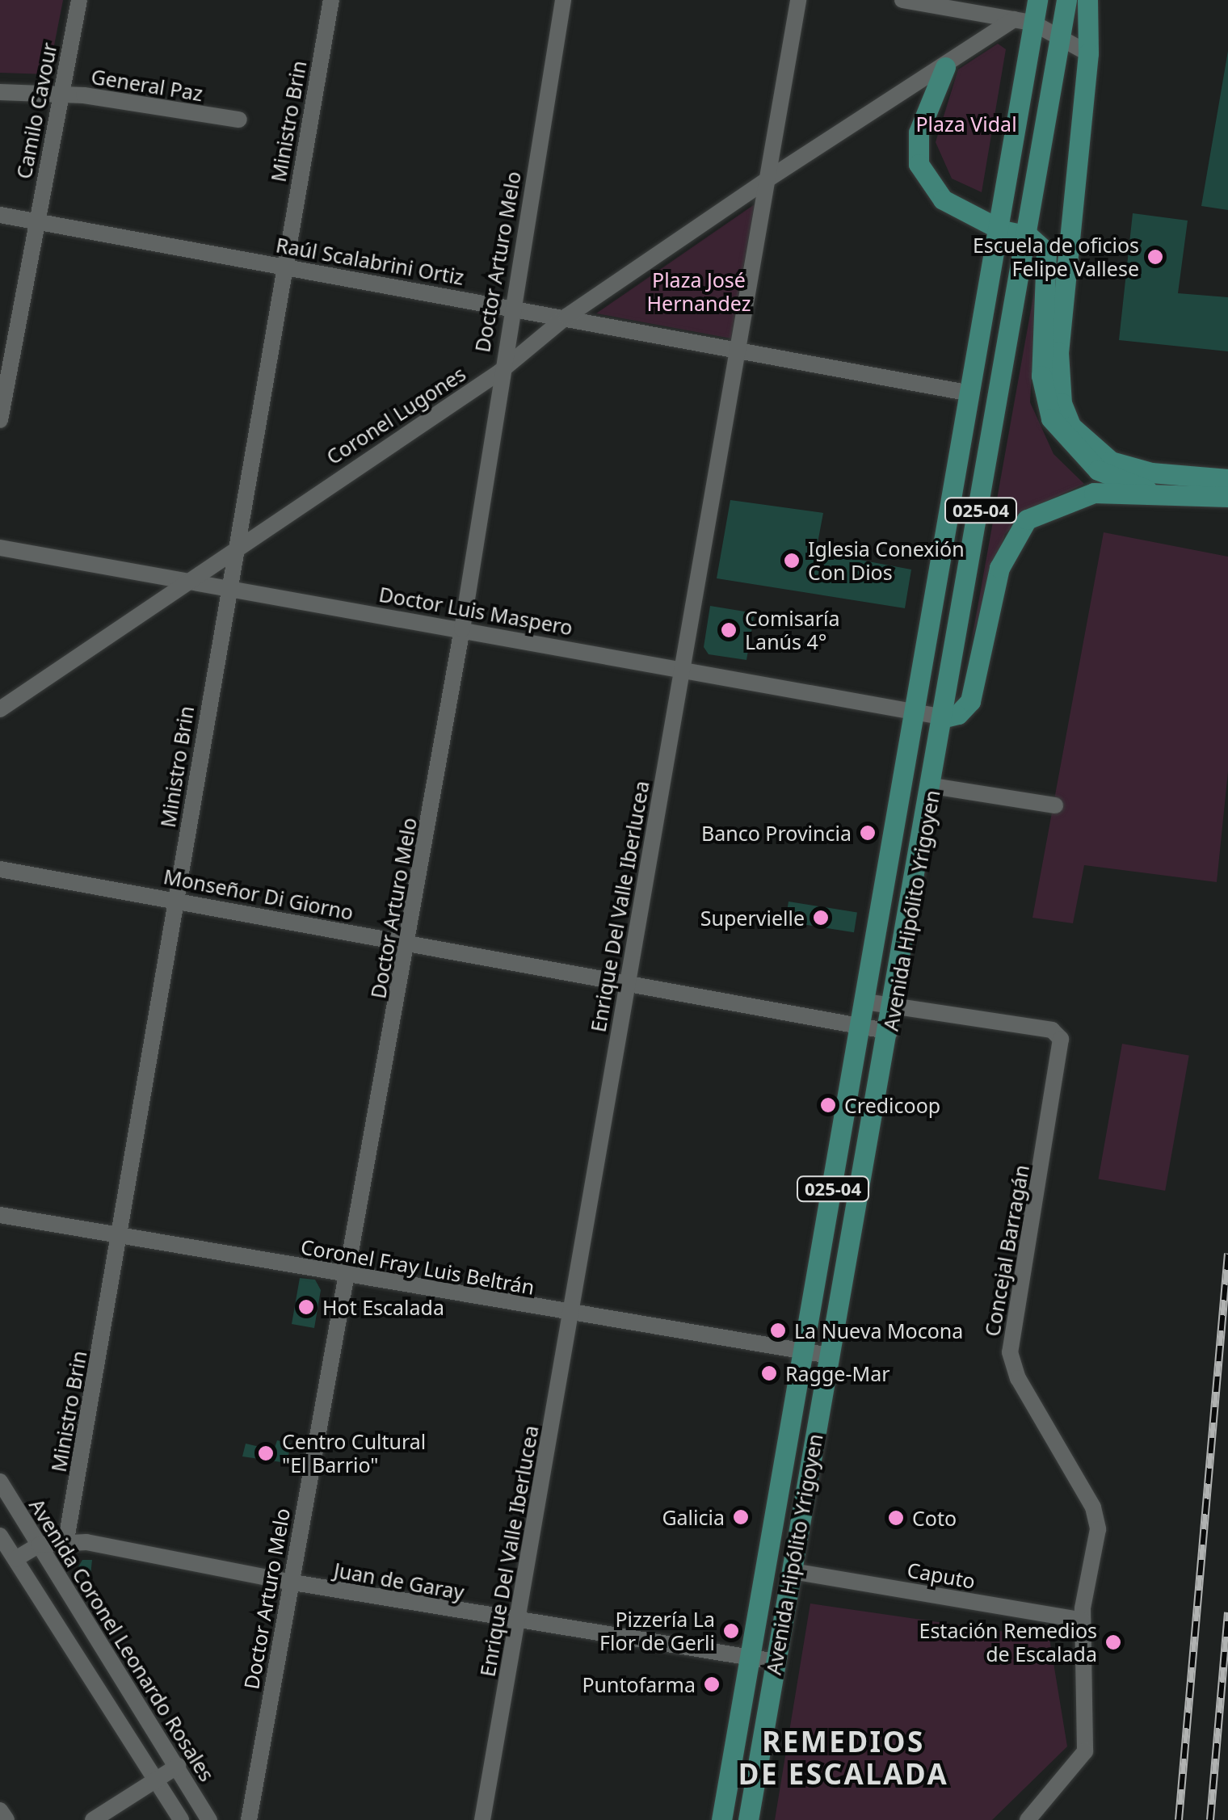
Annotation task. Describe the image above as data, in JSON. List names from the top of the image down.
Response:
{
  "streets": {
    "main road": ["025-04", "Avenida Hipólito Yrigoyen"],
    "street": [
      "General Paz",
      "Camilo Cavour",
      "Ministro Brin",
      "Raúl Scalabrini Ortiz",
      "Doctor Arturo Melo",
      "Coronel Lugones",
      "Doctor Luis Maspero",
      "Monseñor Di Giorno",
      "Enrique Del Valle Iberlucea",
      "Concejal Barragán",
      "Coronel Fray Luis Beltrán",
      "Caputo",
      "Juan de Garay",
      "Avenida Coronel Leonardo Rosales"
    ]
  },
  "crossings": [
    ["General Paz", "Camilo Cavour"],
    ["Camilo Cavour", "Raúl Scalabrini Ortiz"],
    ["Ministro Brin", "Raúl Scalabrini Ortiz"],
    ["Ministro Brin", "Coronel Lugones"],
    ["Ministro Brin", "Doctor Luis Maspero"],
    ["Ministro Brin", "Monseñor Di Giorno"],
    ["Ministro Brin", "Coronel Fray Luis Beltrán"],
    ["Ministro Brin", "Juan de Garay"],
    ["Raúl Scalabrini Ortiz", "Doctor Arturo Melo"],
    ["Raúl Scalabrini Ortiz", "Coronel Lugones"],
    ["Raúl Scalabrini Ortiz", "Enrique Del Valle Iberlucea"],
    ["Raúl Scalabrini Ortiz", "Avenida Hipólito Yrigoyen"],
    ["Doctor Arturo Melo", "Coronel Lugones"],
    ["Doctor Arturo Melo", "Doctor Luis Maspero"],
    ["Doctor Arturo Melo", "Monseñor Di Giorno"],
    ["Doctor Arturo Melo", "Coronel Fray Luis Beltrán"],
    ["Doctor Arturo Melo", "Juan de Garay"],
    ["Coronel Lugones", "Doctor Luis Maspero"],
    ["Coronel Lugones", "Enrique Del Valle Iberlucea"],
    ["Coronel Lugones", "Avenida Hipólito Yrigoyen"],
    ["Doctor Luis Maspero", "Enrique Del Valle Iberlucea"],
    ["Doctor Luis Maspero", "Avenida Hipólito Yrigoyen"],
    ["Monseñor Di Giorno", "Enrique Del Valle Iberlucea"],
    ["Monseñor Di Giorno", "Avenida Hipólito Yrigoyen"],
    ["Enrique Del Valle Iberlucea", "Coronel Fray Luis Beltrán"],
    ["Enrique Del Valle Iberlucea", "Juan de Garay"],
    ["Avenida Hipólito Yrigoyen", "Concejal Barragán"],
    ["Avenida Hipólito Yrigoyen", "Coronel Fray Luis Beltrán"],
    ["Avenida Hipólito Yrigoyen", "Caputo"],
    ["Avenida Hipólito Yrigoyen", "Juan de Garay"],
    ["Concejal Barragán", "Caputo"]
  ],
  "districts": ["REMEDIOS DE ESCALADA"],
  "parks": ["Plaza Vidal", "Plaza José Hernandez"],
  "places": [
    "Escuela de oficios Felipe Vallese",
    "Iglesia Conexión Con Dios",
    "Comisaría Lanús 4°",
    "Banco Provincia",
    "Supervielle",
    "Credicoop",
    "Hot Escalada",
    "La Nueva Mocona",
    "Ragge-Mar",
    "Centro Cultural \"El Barrio\"",
    "Galicia",
    "Coto",
    "Pizzería La Flor de Gerli",
    "Estación Remedios de Escalada",
    "Puntofarma"
  ]
}
